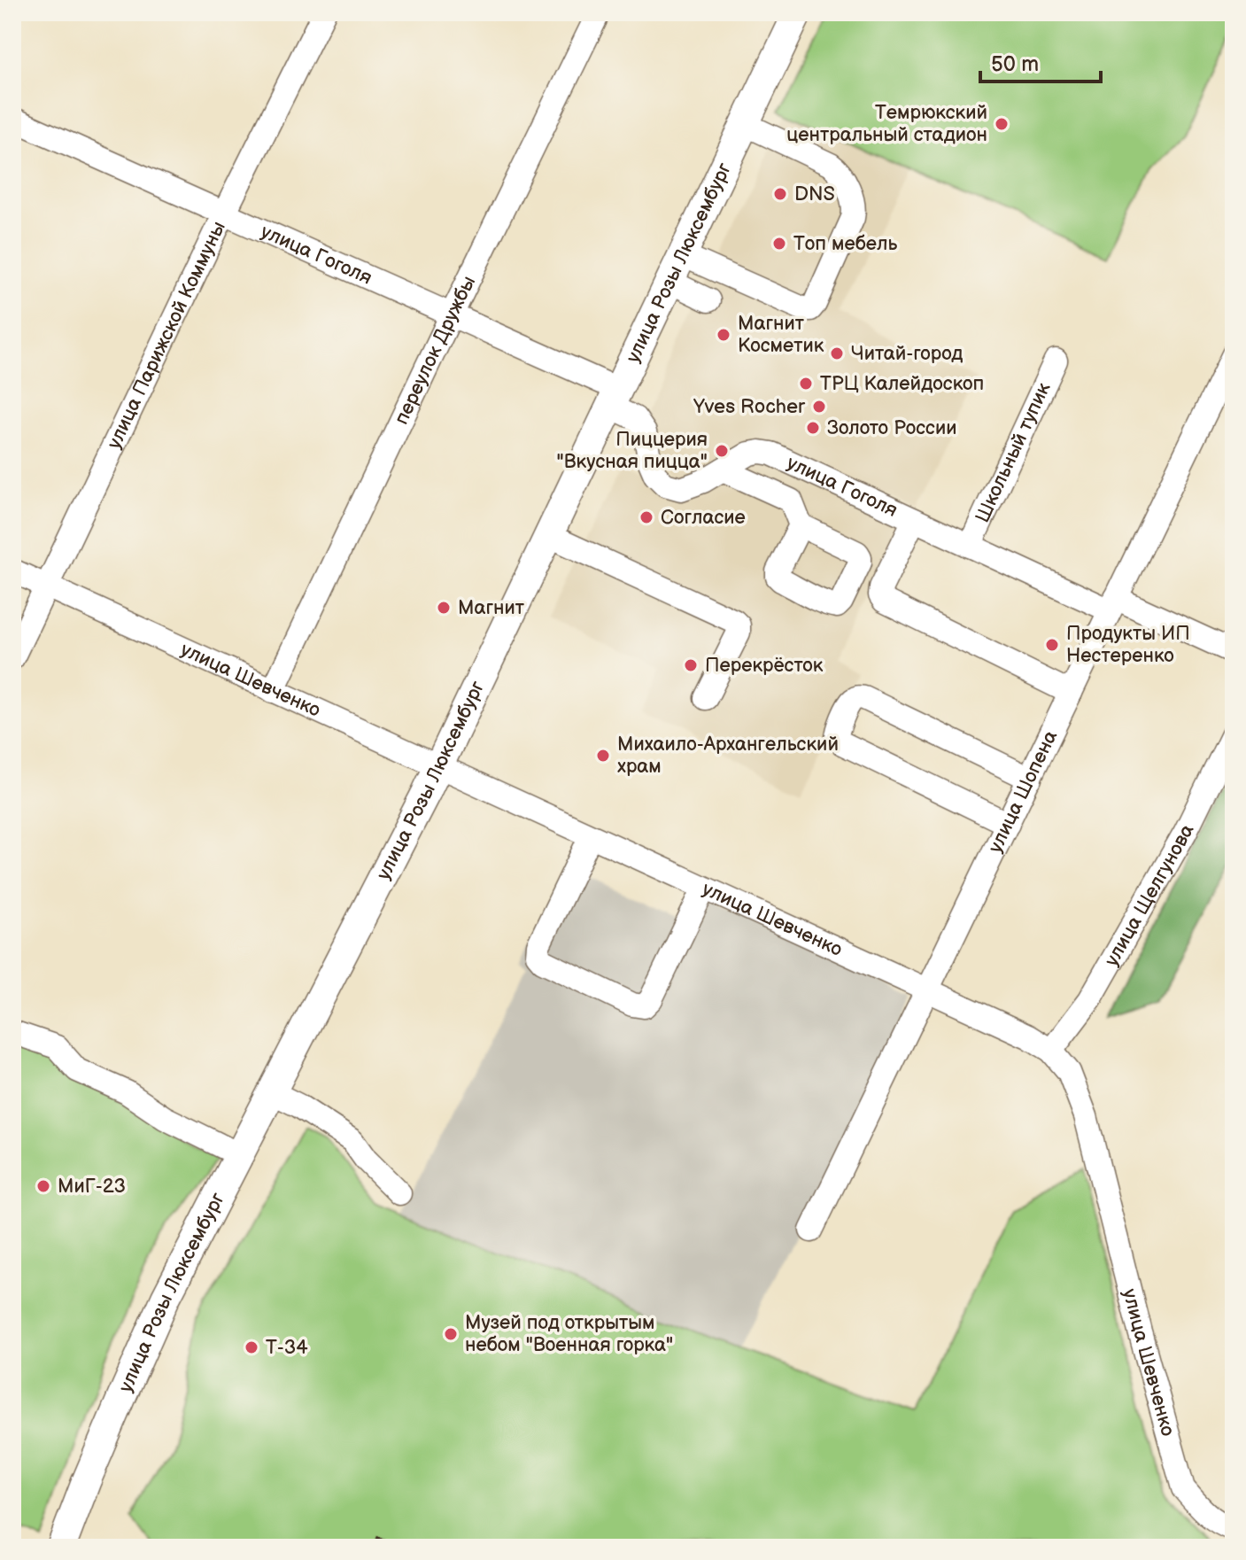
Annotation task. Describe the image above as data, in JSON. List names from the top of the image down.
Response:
{
  "streets": {
    "main road": ["улица Розы Люксембург"],
    "street": [
      "улица Гоголя",
      "улица Парижской Коммуны",
      "переулок Дружбы",
      "Школьный тупик",
      "улица Шевченко",
      "улица Шопена",
      "улица Щелгунова"
    ]
  },
  "crossings": [
    ["улица Гоголя", "улица Розы Люксембург"],
    ["улица Гоголя", "улица Парижской Коммуны"],
    ["улица Гоголя", "переулок Дружбы"],
    ["улица Гоголя", "Школьный тупик"],
    ["улица Гоголя", "улица Шопена"],
    ["улица Розы Люксембург", "улица Шевченко"],
    ["улица Парижской Коммуны", "улица Шевченко"],
    ["переулок Дружбы", "улица Шевченко"],
    ["улица Шевченко", "улица Шопена"],
    ["улица Шевченко", "улица Щелгунова"]
  ],
  "places": [
    "Темрюкский центральный стадион",
    "DNS",
    "Топ мебель",
    "Магнит Косметик",
    "Читай-город",
    "ТРЦ Калейдоскоп",
    "Yves Rocher",
    "Золото России",
    "Пиццерия \"Вкусная пицца\"",
    "Согласие",
    "Магнит",
    "Продукты ИП Нестеренко",
    "Перекрёсток",
    "Михаило-Архангельский храм",
    "МиГ-23",
    "Музей под открытым небом \"Военная горка\"",
    "Т-34"
  ],
  "scale_bar": "50 m"
}
